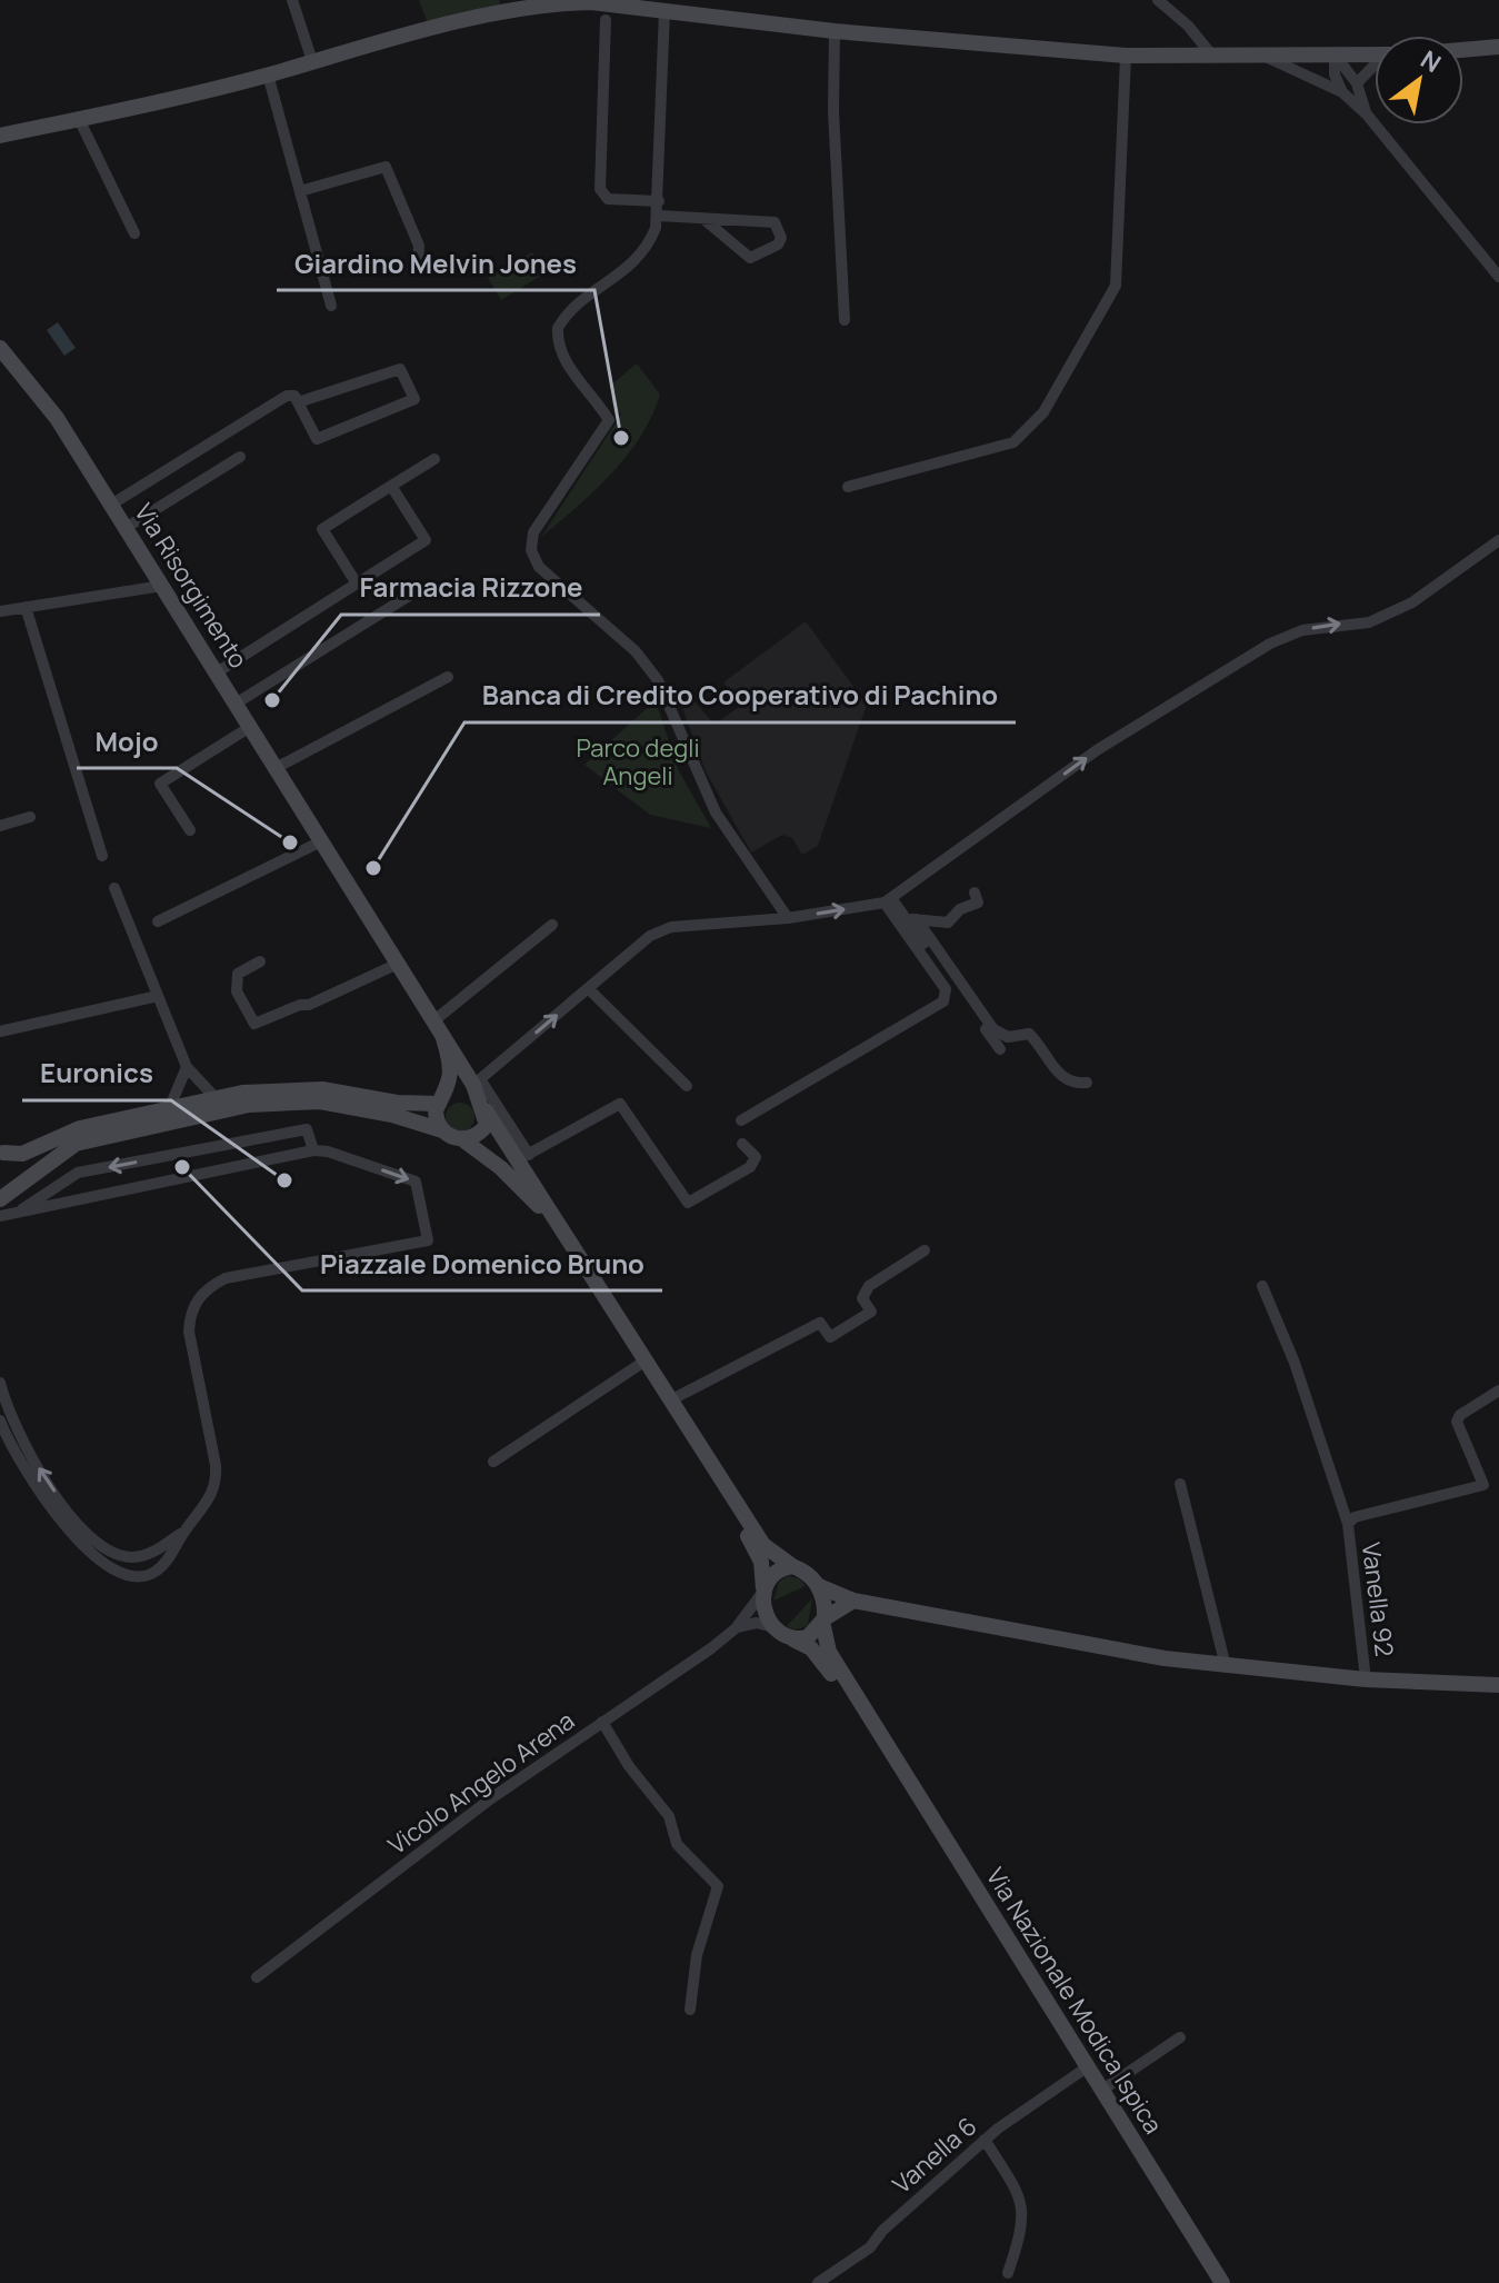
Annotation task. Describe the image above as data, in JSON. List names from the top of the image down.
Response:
{
  "streets": {
    "street": [
      "Via Risorgimento",
      "Vanella 92",
      "Vicolo Angelo Arena",
      "Via Nazionale Modica Ispica",
      "Vanella 6"
    ]
  },
  "crossings": [
    ["Via Nazionale Modica Ispica", "Vanella 6"]
  ],
  "parks": ["Parco degli Angeli"],
  "places": [
    "Giardino Melvin Jones",
    "Farmacia Rizzone",
    "Mojo",
    "Banca di Credito Cooperativo di Pachino",
    "Piazzale Domenico Bruno",
    "Euronics"
  ],
  "north": "top right"
}
